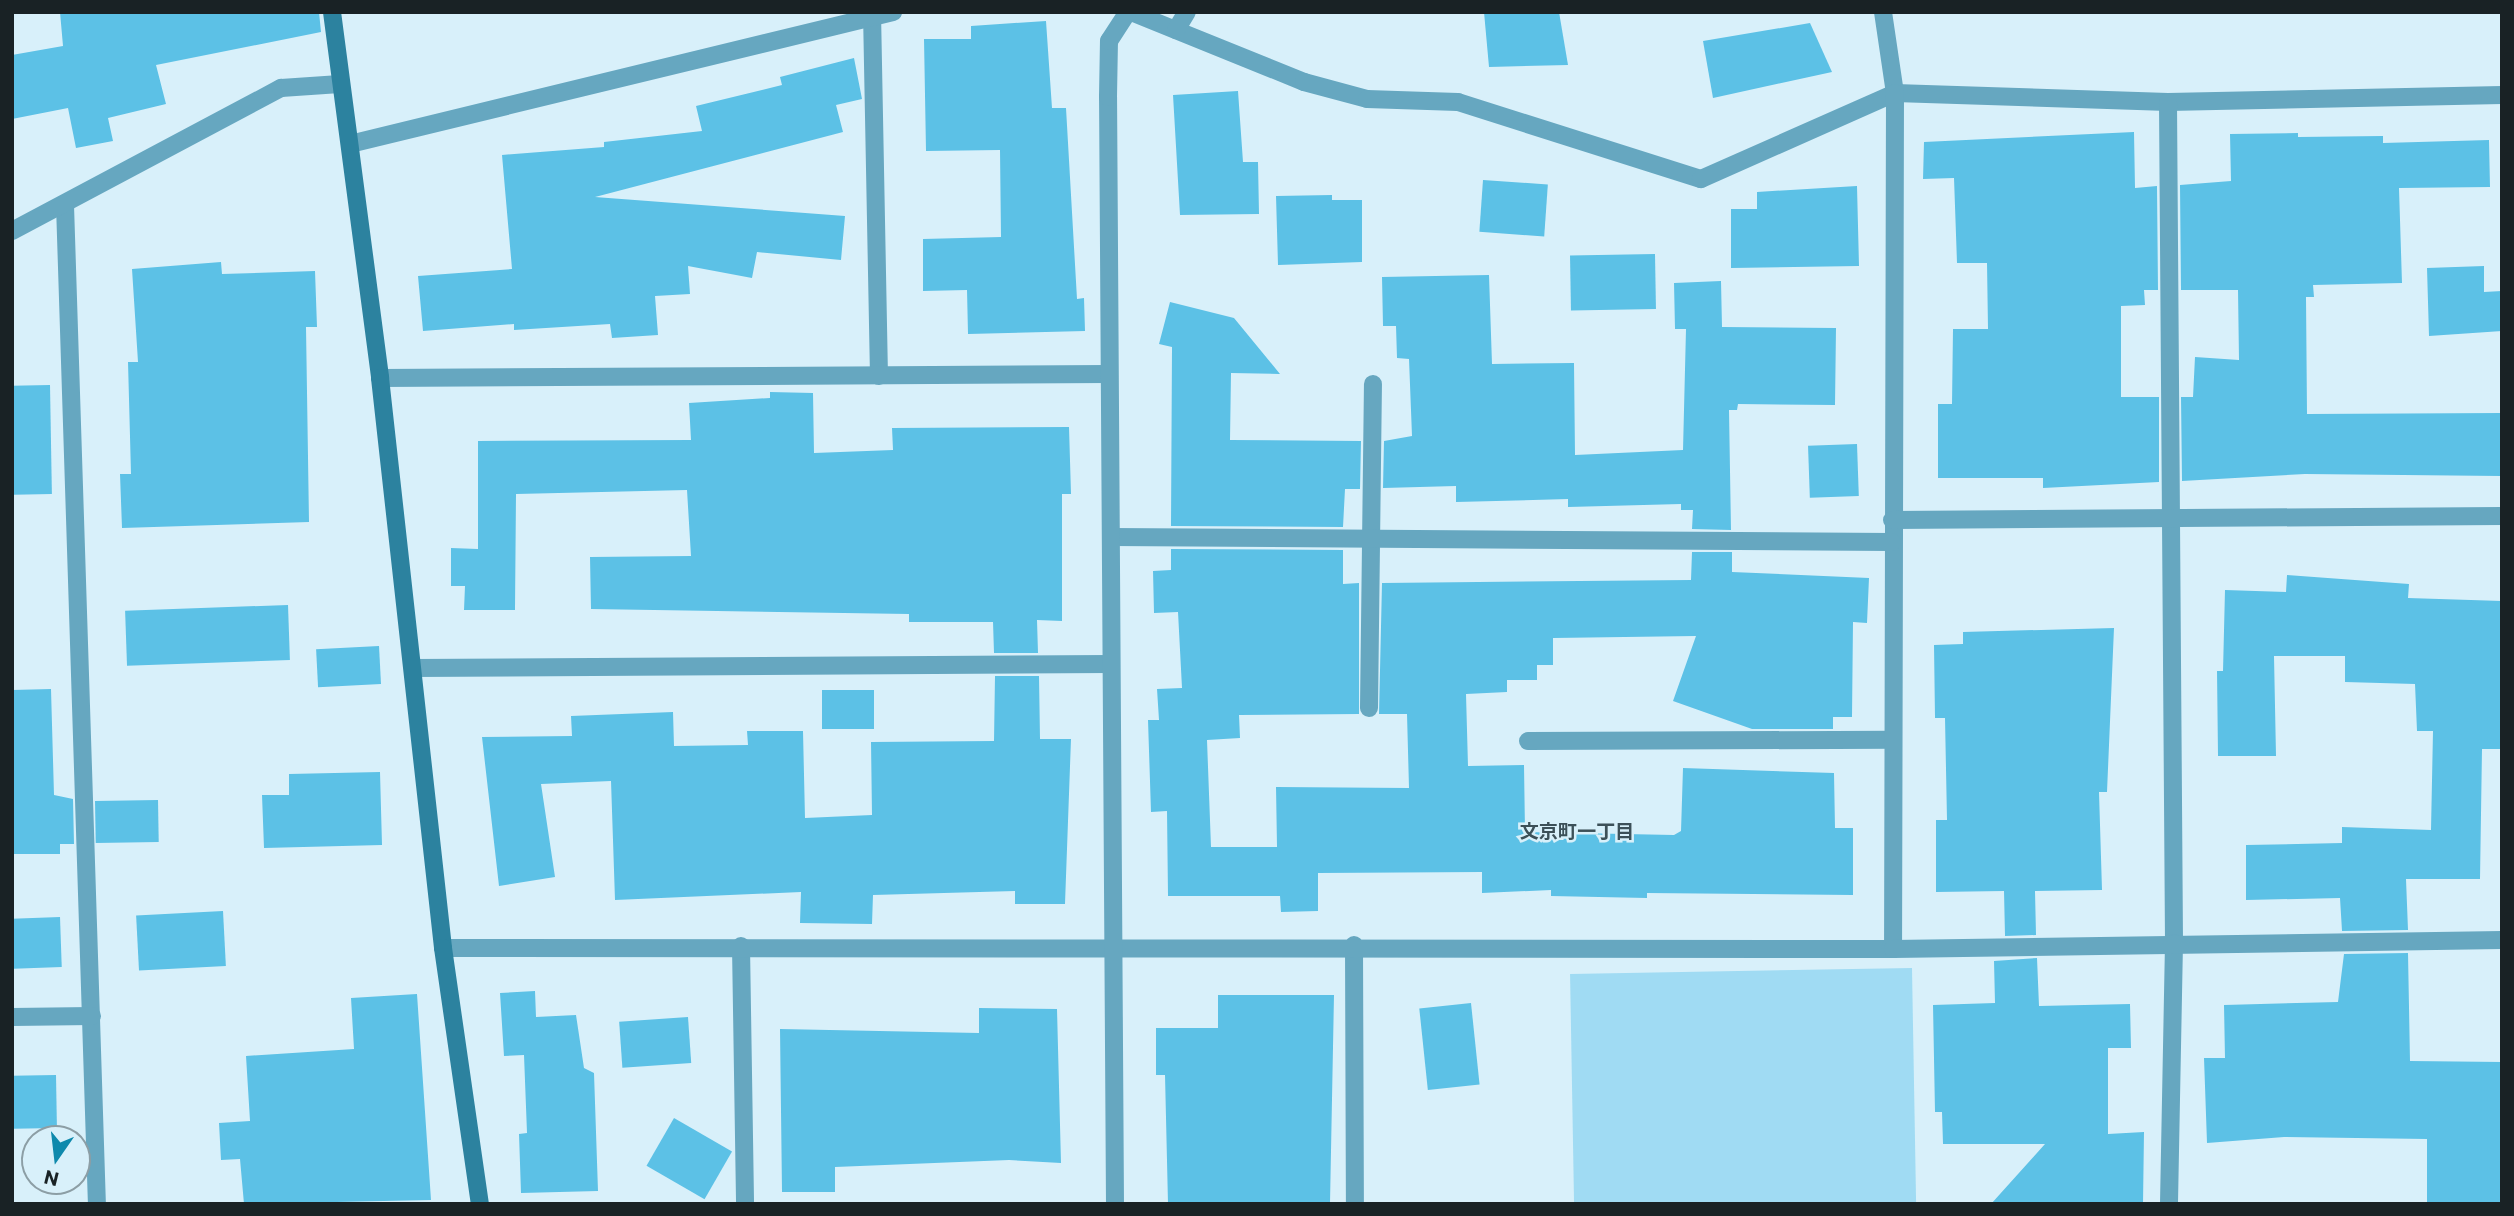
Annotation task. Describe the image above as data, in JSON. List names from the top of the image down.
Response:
{
  "districts": ["文京町一丁目"],
  "north": "bottom"
}
